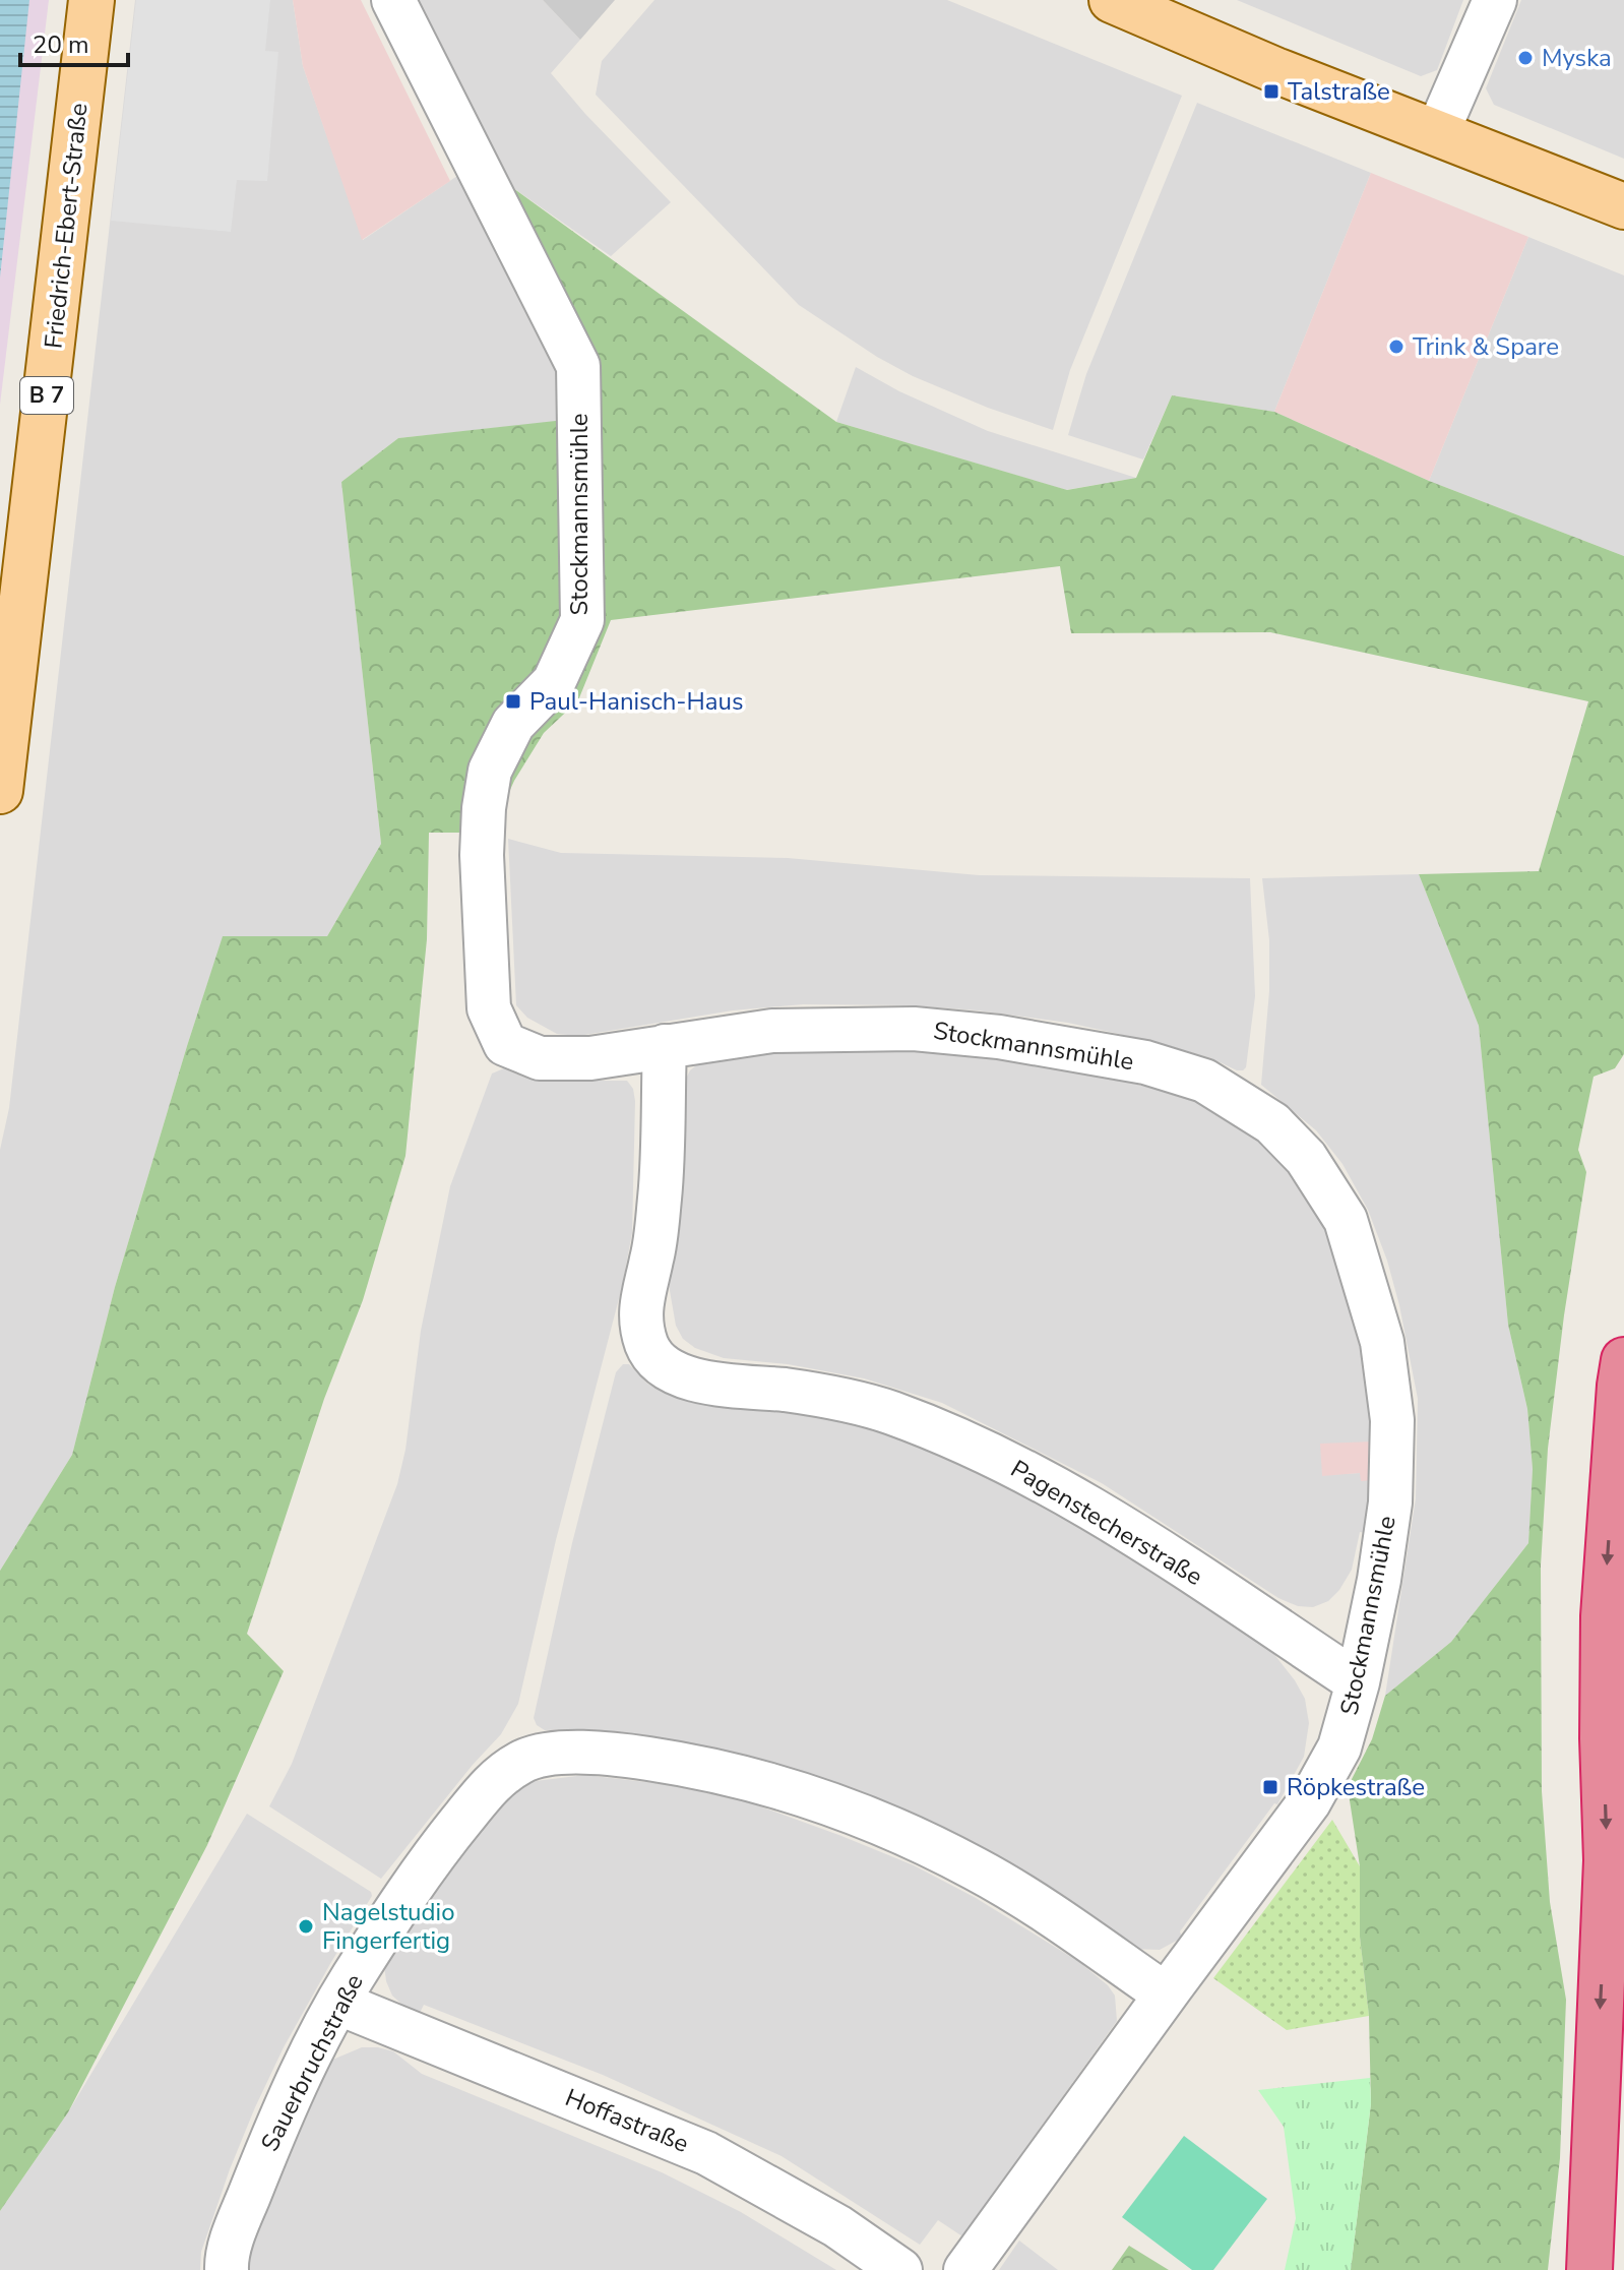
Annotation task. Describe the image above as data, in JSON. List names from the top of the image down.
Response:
{
  "streets": {
    "main road": ["Friedrich-Ebert-Straße", "B 7"],
    "street": [
      "Stockmannsmühle",
      "Pagenstecherstraße",
      "Sauerbruchstraße",
      "Hoffastraße"
    ]
  },
  "crossings": [
    ["Stockmannsmühle", "Pagenstecherstraße"],
    ["Stockmannsmühle", "Sauerbruchstraße"],
    ["Sauerbruchstraße", "Hoffastraße"]
  ],
  "places": {
    "other": ["Myska", "Trink & Spare", "Nagelstudio Fingerfertig"],
    "transit": ["Talstraße", "Paul-Hanisch-Haus", "Röpkestraße"]
  },
  "scale_bar": "20 m"
}
